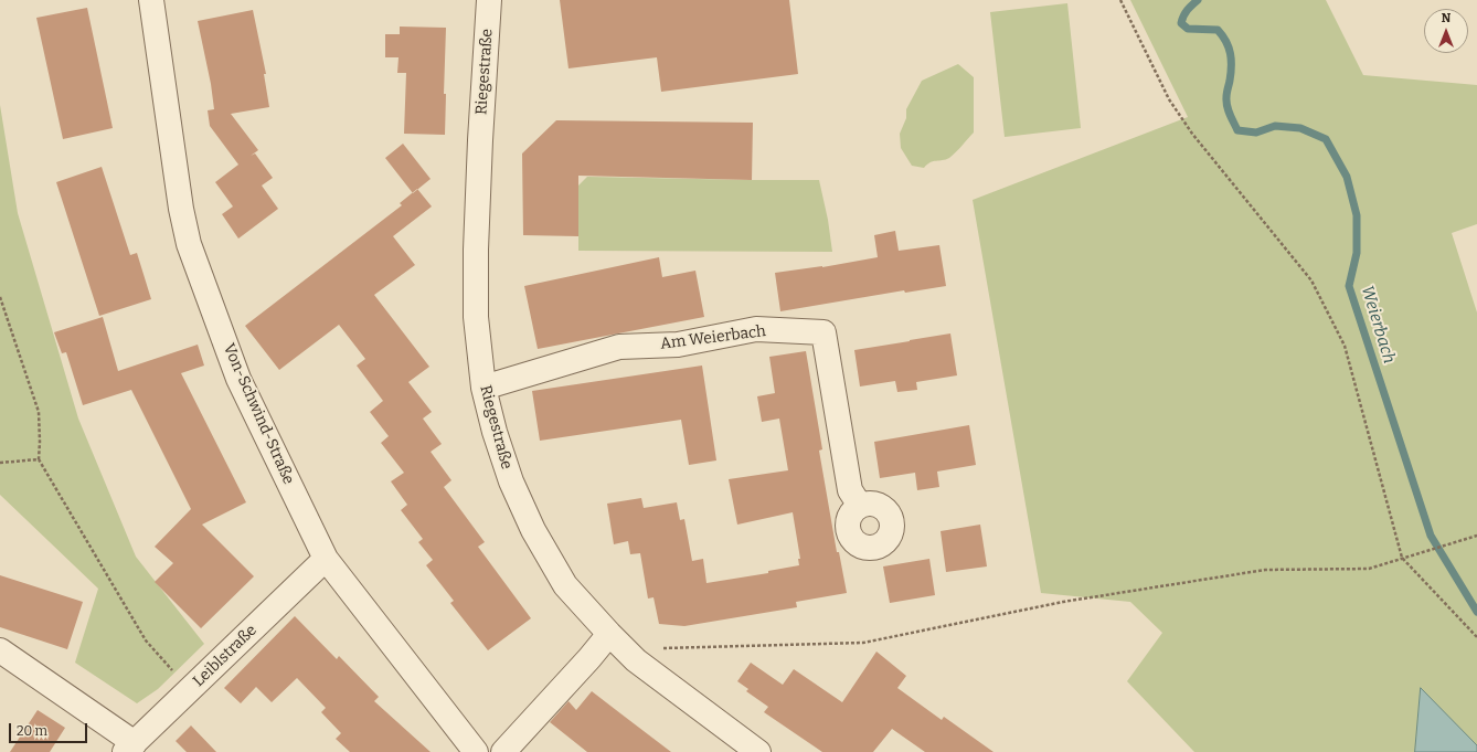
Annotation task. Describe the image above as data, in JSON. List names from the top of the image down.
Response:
{
  "streets": {
    "street": [
      "Riegestraße",
      "Am Weierbach",
      "Von-Schwind-Straße",
      "Leiblstraße"
    ]
  },
  "crossings": [
    ["Riegestraße", "Am Weierbach"],
    ["Von-Schwind-Straße", "Leiblstraße"]
  ],
  "water": ["Weierbach"],
  "scale_bar": "20 m",
  "north": "top"
}
